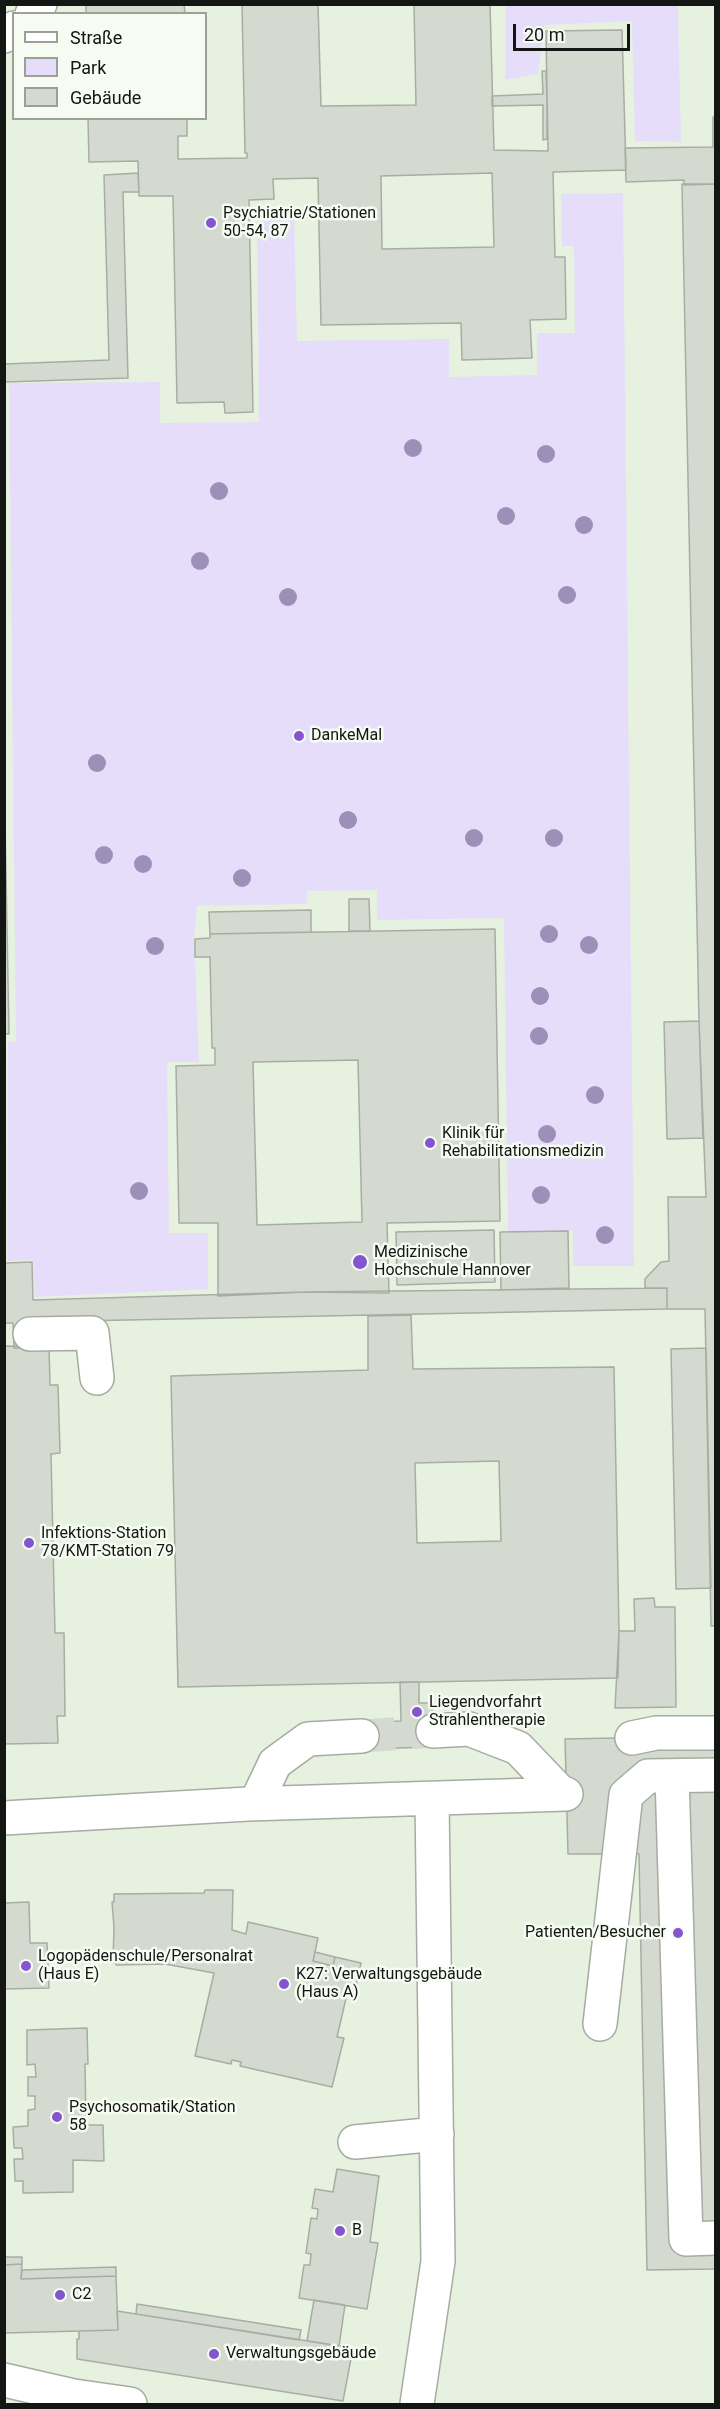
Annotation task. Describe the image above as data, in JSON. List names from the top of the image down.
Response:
{
  "places": [
    "Psychiatrie/Stationen 50-54, 87",
    "DankeMal",
    "Klinik für Rehabilitationsmedizin",
    "Medizinische Hochschule Hannover",
    "Infektions-Station 78/KMT-Station 79",
    "Liegendvorfahrt Strahlentherapie",
    "Patienten/Besucher",
    "Logopädenschule/Personalrat (Haus E)",
    "K27: Verwaltungsgebäude (Haus A)",
    "Psychosomatik/Station 58",
    "B",
    "C2",
    "Verwaltungsgebäude"
  ],
  "legend": ["Straße", "Park", "Gebäude"],
  "scale_bar": "20 m"
}
